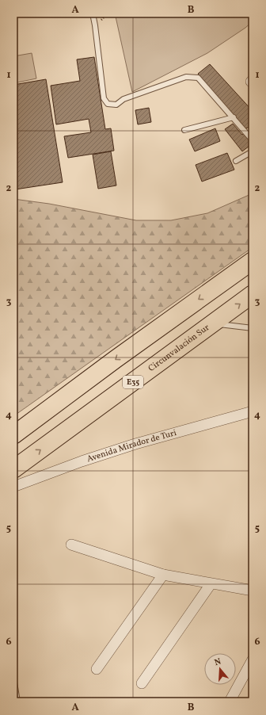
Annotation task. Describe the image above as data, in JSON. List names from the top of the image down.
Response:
{
  "streets": {
    "highway": ["Circunvalación Sur", "E35"],
    "street": ["Avenida Mirador de Turi"]
  },
  "north": "top",
  "grid": {
    "columns": ["A", "B"],
    "rows": [
      "1",
      "2",
      "3",
      "4",
      "5",
      "6"
    ]
  }
}
